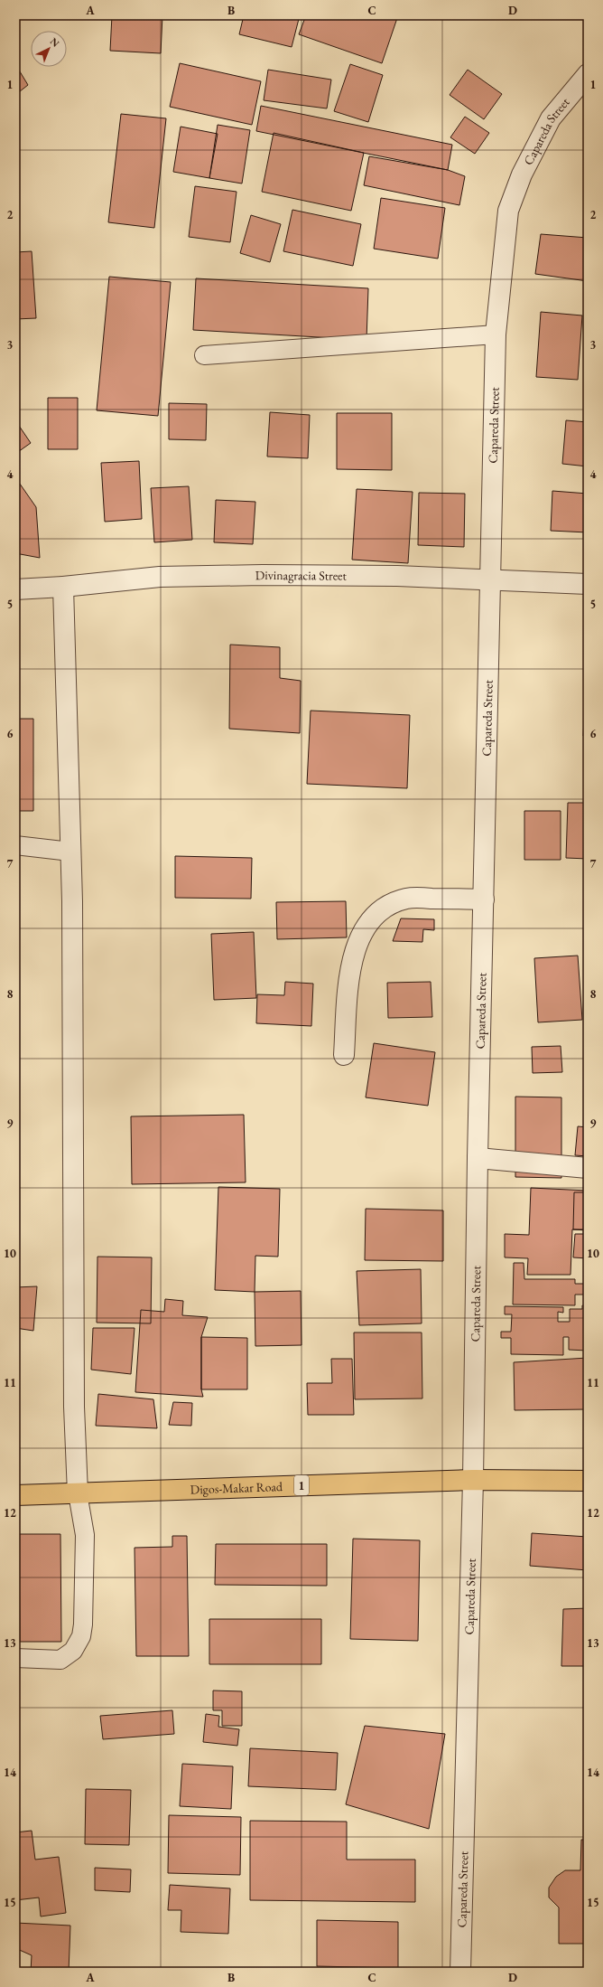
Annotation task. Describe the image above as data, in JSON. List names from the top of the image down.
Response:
{
  "streets": {
    "main road": ["1", "Digos-Makar Road"],
    "street": ["Capareda Street", "Divinagracia Street"]
  },
  "crossings": [
    ["Capareda Street", "Divinagracia Street"],
    ["Capareda Street", "Digos-Makar Road"]
  ],
  "north": "top right",
  "grid": {
    "columns": [
      "A",
      "B",
      "C",
      "D"
    ],
    "rows": [
      "1",
      "2",
      "3",
      "4",
      "5",
      "6",
      "7",
      "8",
      "9",
      "10",
      "11",
      "12",
      "13",
      "14",
      "15"
    ]
  }
}
